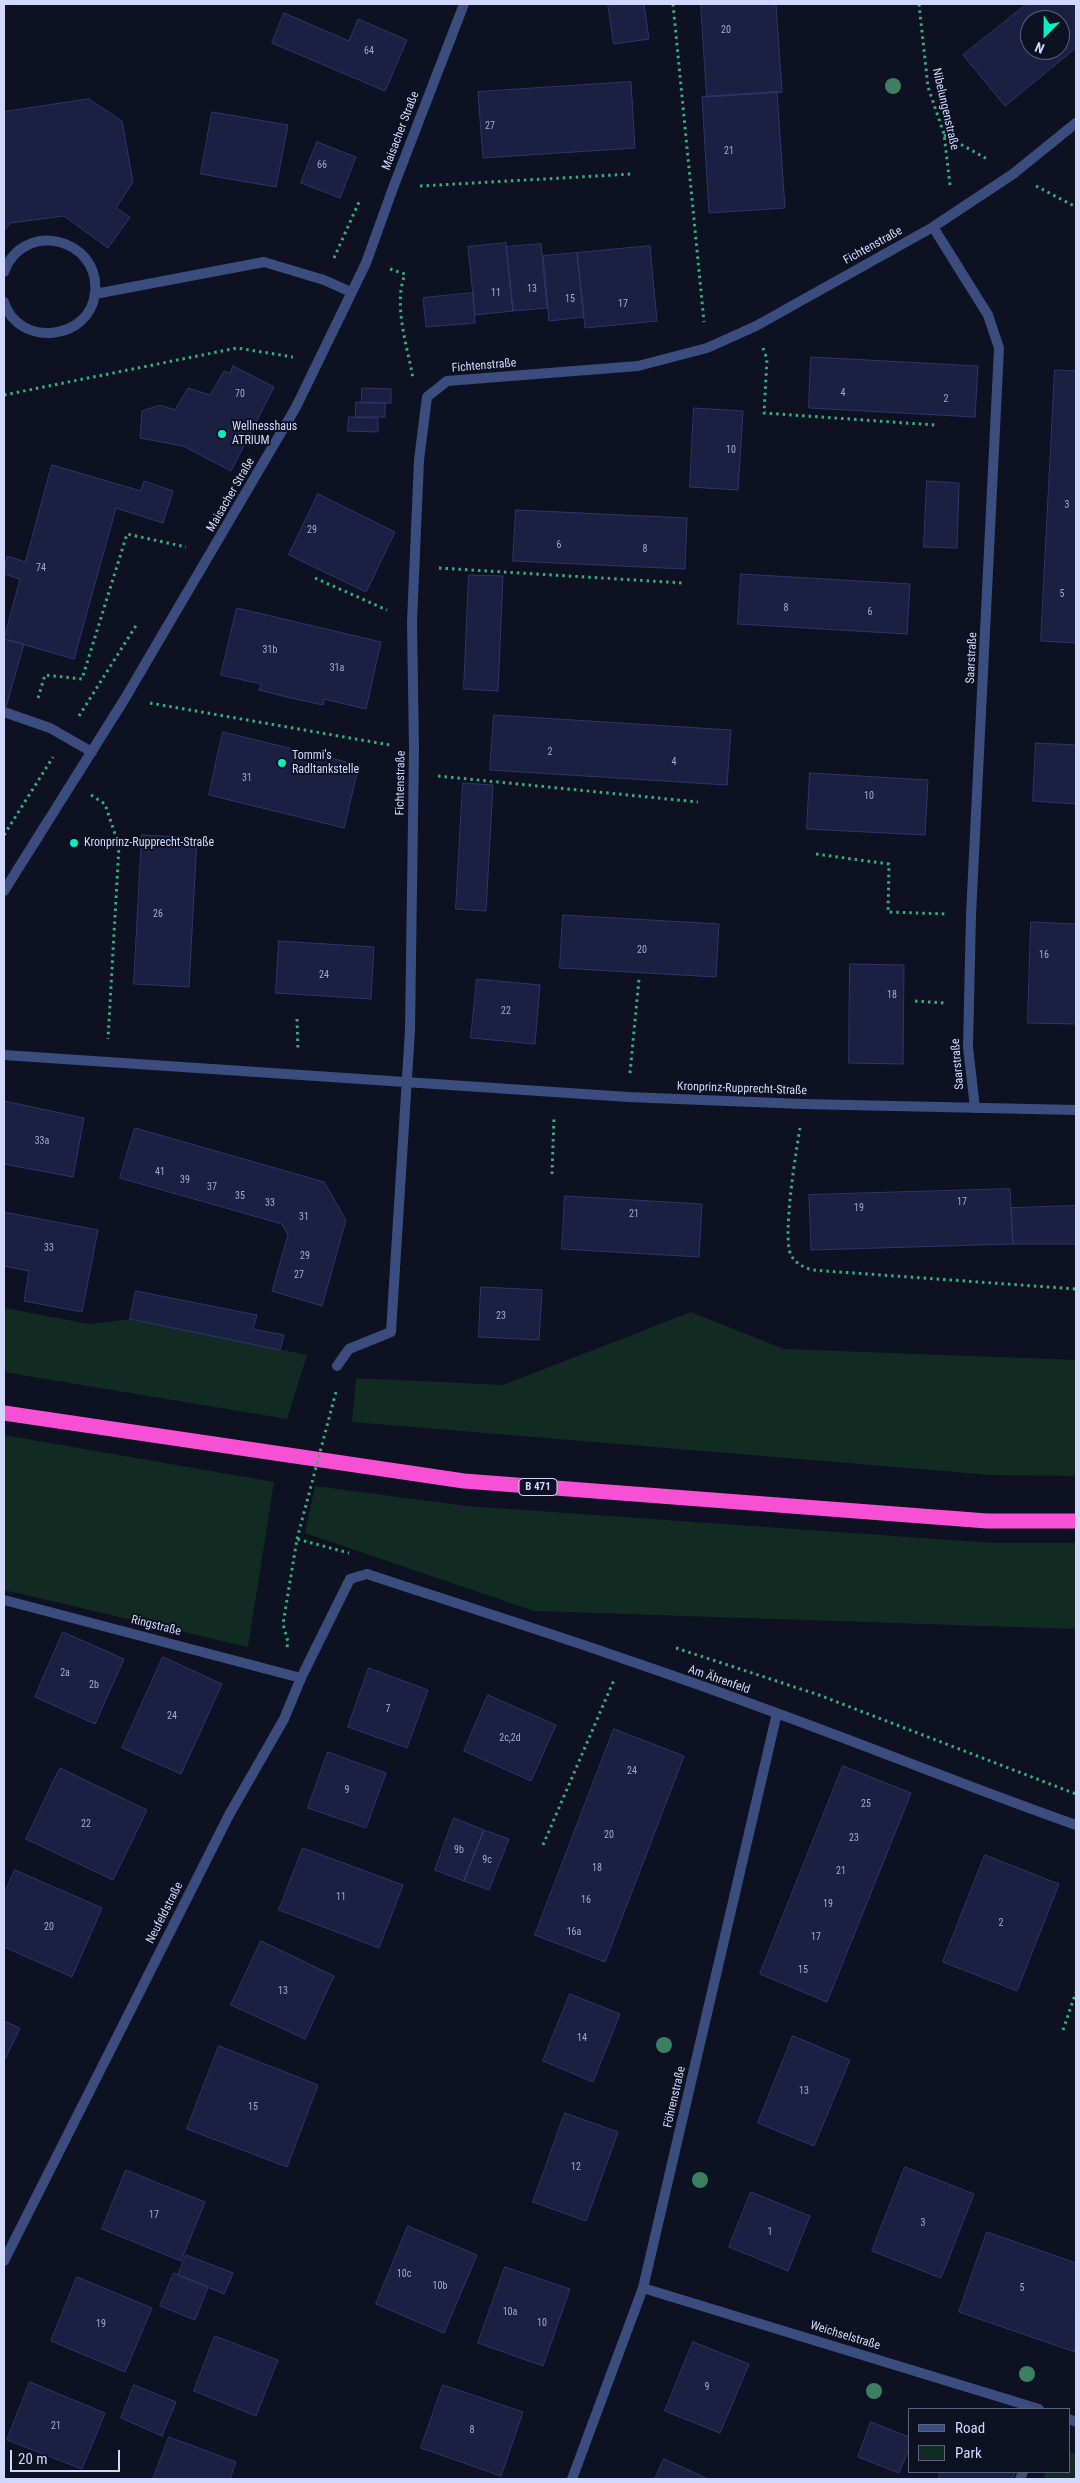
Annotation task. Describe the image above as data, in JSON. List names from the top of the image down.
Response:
{
  "streets": {
    "highway": ["B 471"],
    "street": [
      "Maisacher Straße",
      "Fichtenstraße",
      "Saarstraße",
      "Kronprinz-Rupprecht-Straße",
      "Ringstraße",
      "Am Ährenfeld",
      "Neufeldstraße",
      "Föhrenstraße",
      "Weichselstraße"
    ],
    "path": ["Nibelungenstraße"]
  },
  "crossings": [
    ["Fichtenstraße", "Saarstraße"],
    ["Fichtenstraße", "Kronprinz-Rupprecht-Straße"],
    ["Saarstraße", "Kronprinz-Rupprecht-Straße"],
    ["Ringstraße", "Neufeldstraße"],
    ["Am Ährenfeld", "Neufeldstraße"],
    ["Am Ährenfeld", "Föhrenstraße"],
    ["Föhrenstraße", "Weichselstraße"]
  ],
  "places": ["Wellnesshaus ATRIUM", "Tommi's Radltankstelle", "Kronprinz-Rupprecht-Straße"],
  "house_numbers": [
    "20",
    "64",
    "27",
    "21",
    "66",
    "13",
    "11",
    "15",
    "17",
    "4",
    "70",
    "2",
    "10",
    "3",
    "29",
    "6",
    "8",
    "74",
    "5",
    "8",
    "6",
    "31b",
    "31a",
    "2",
    "4",
    "31",
    "10",
    "26",
    "20",
    "16",
    "24",
    "18",
    "22",
    "33a",
    "41",
    "39",
    "37",
    "35",
    "17",
    "33",
    "19",
    "21",
    "31",
    "33",
    "29",
    "27",
    "23",
    "2a",
    "2b",
    "7",
    "24",
    "2c,2d",
    "24",
    "9",
    "25",
    "22",
    "20",
    "23",
    "9b",
    "9c",
    "18",
    "21",
    "11",
    "16",
    "19",
    "2",
    "20",
    "16a",
    "17",
    "15",
    "13",
    "14",
    "13",
    "15",
    "12",
    "17",
    "3",
    "1",
    "10c",
    "10b",
    "5",
    "10a",
    "10",
    "19",
    "9",
    "21",
    "8"
  ],
  "legend": ["Road", "Park"],
  "scale_bar": "20 m",
  "north": "bottom left"
}
